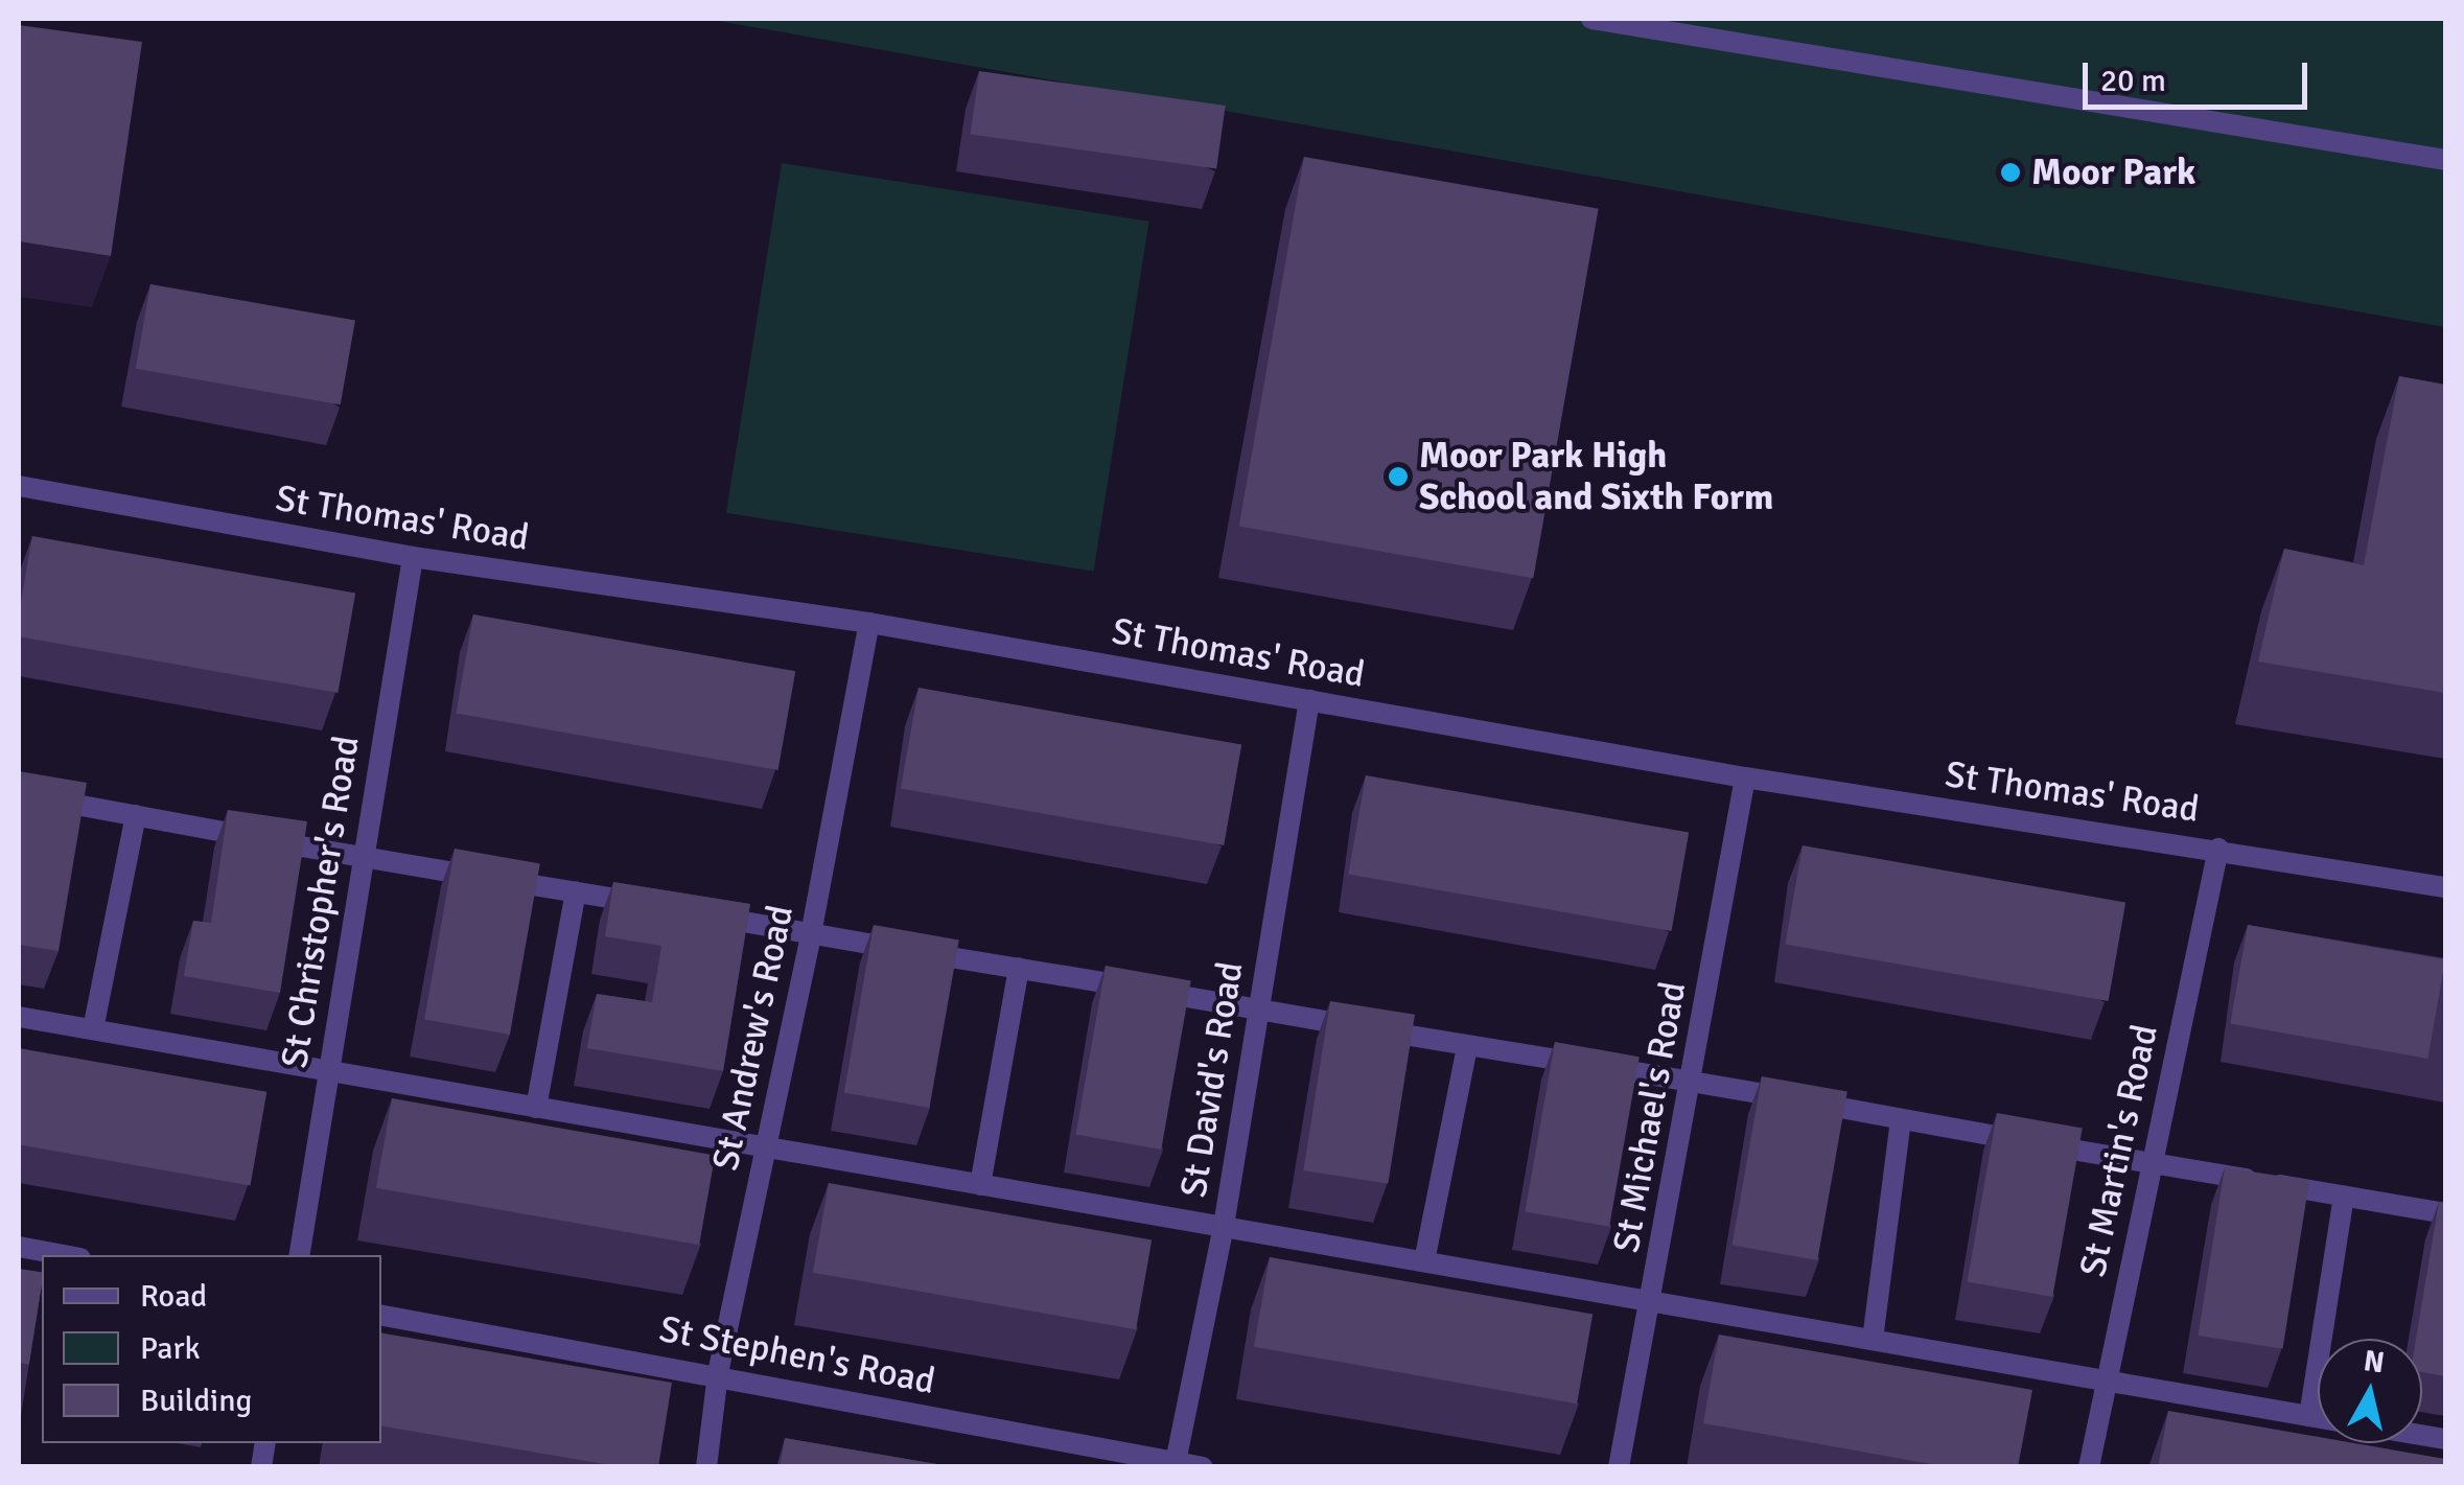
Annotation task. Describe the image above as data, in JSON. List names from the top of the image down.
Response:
{
  "streets": {
    "street": [
      "St Thomas' Road",
      "St Christopher's Road",
      "St Andrew's Road",
      "St David's Road",
      "St Michael's Road",
      "St Martin's Road",
      "St Stephen's Road"
    ]
  },
  "crossings": [
    ["St Thomas' Road", "St Christopher's Road"],
    ["St Thomas' Road", "St Andrew's Road"],
    ["St Thomas' Road", "St David's Road"],
    ["St Thomas' Road", "St Michael's Road"],
    ["St Thomas' Road", "St Martin's Road"],
    ["St Andrew's Road", "St Stephen's Road"],
    ["St David's Road", "St Stephen's Road"]
  ],
  "places": ["Moor Park", "Moor Park High School and Sixth Form"],
  "legend": ["Road", "Park", "Building"],
  "scale_bar": "20 m",
  "north": "top"
}
